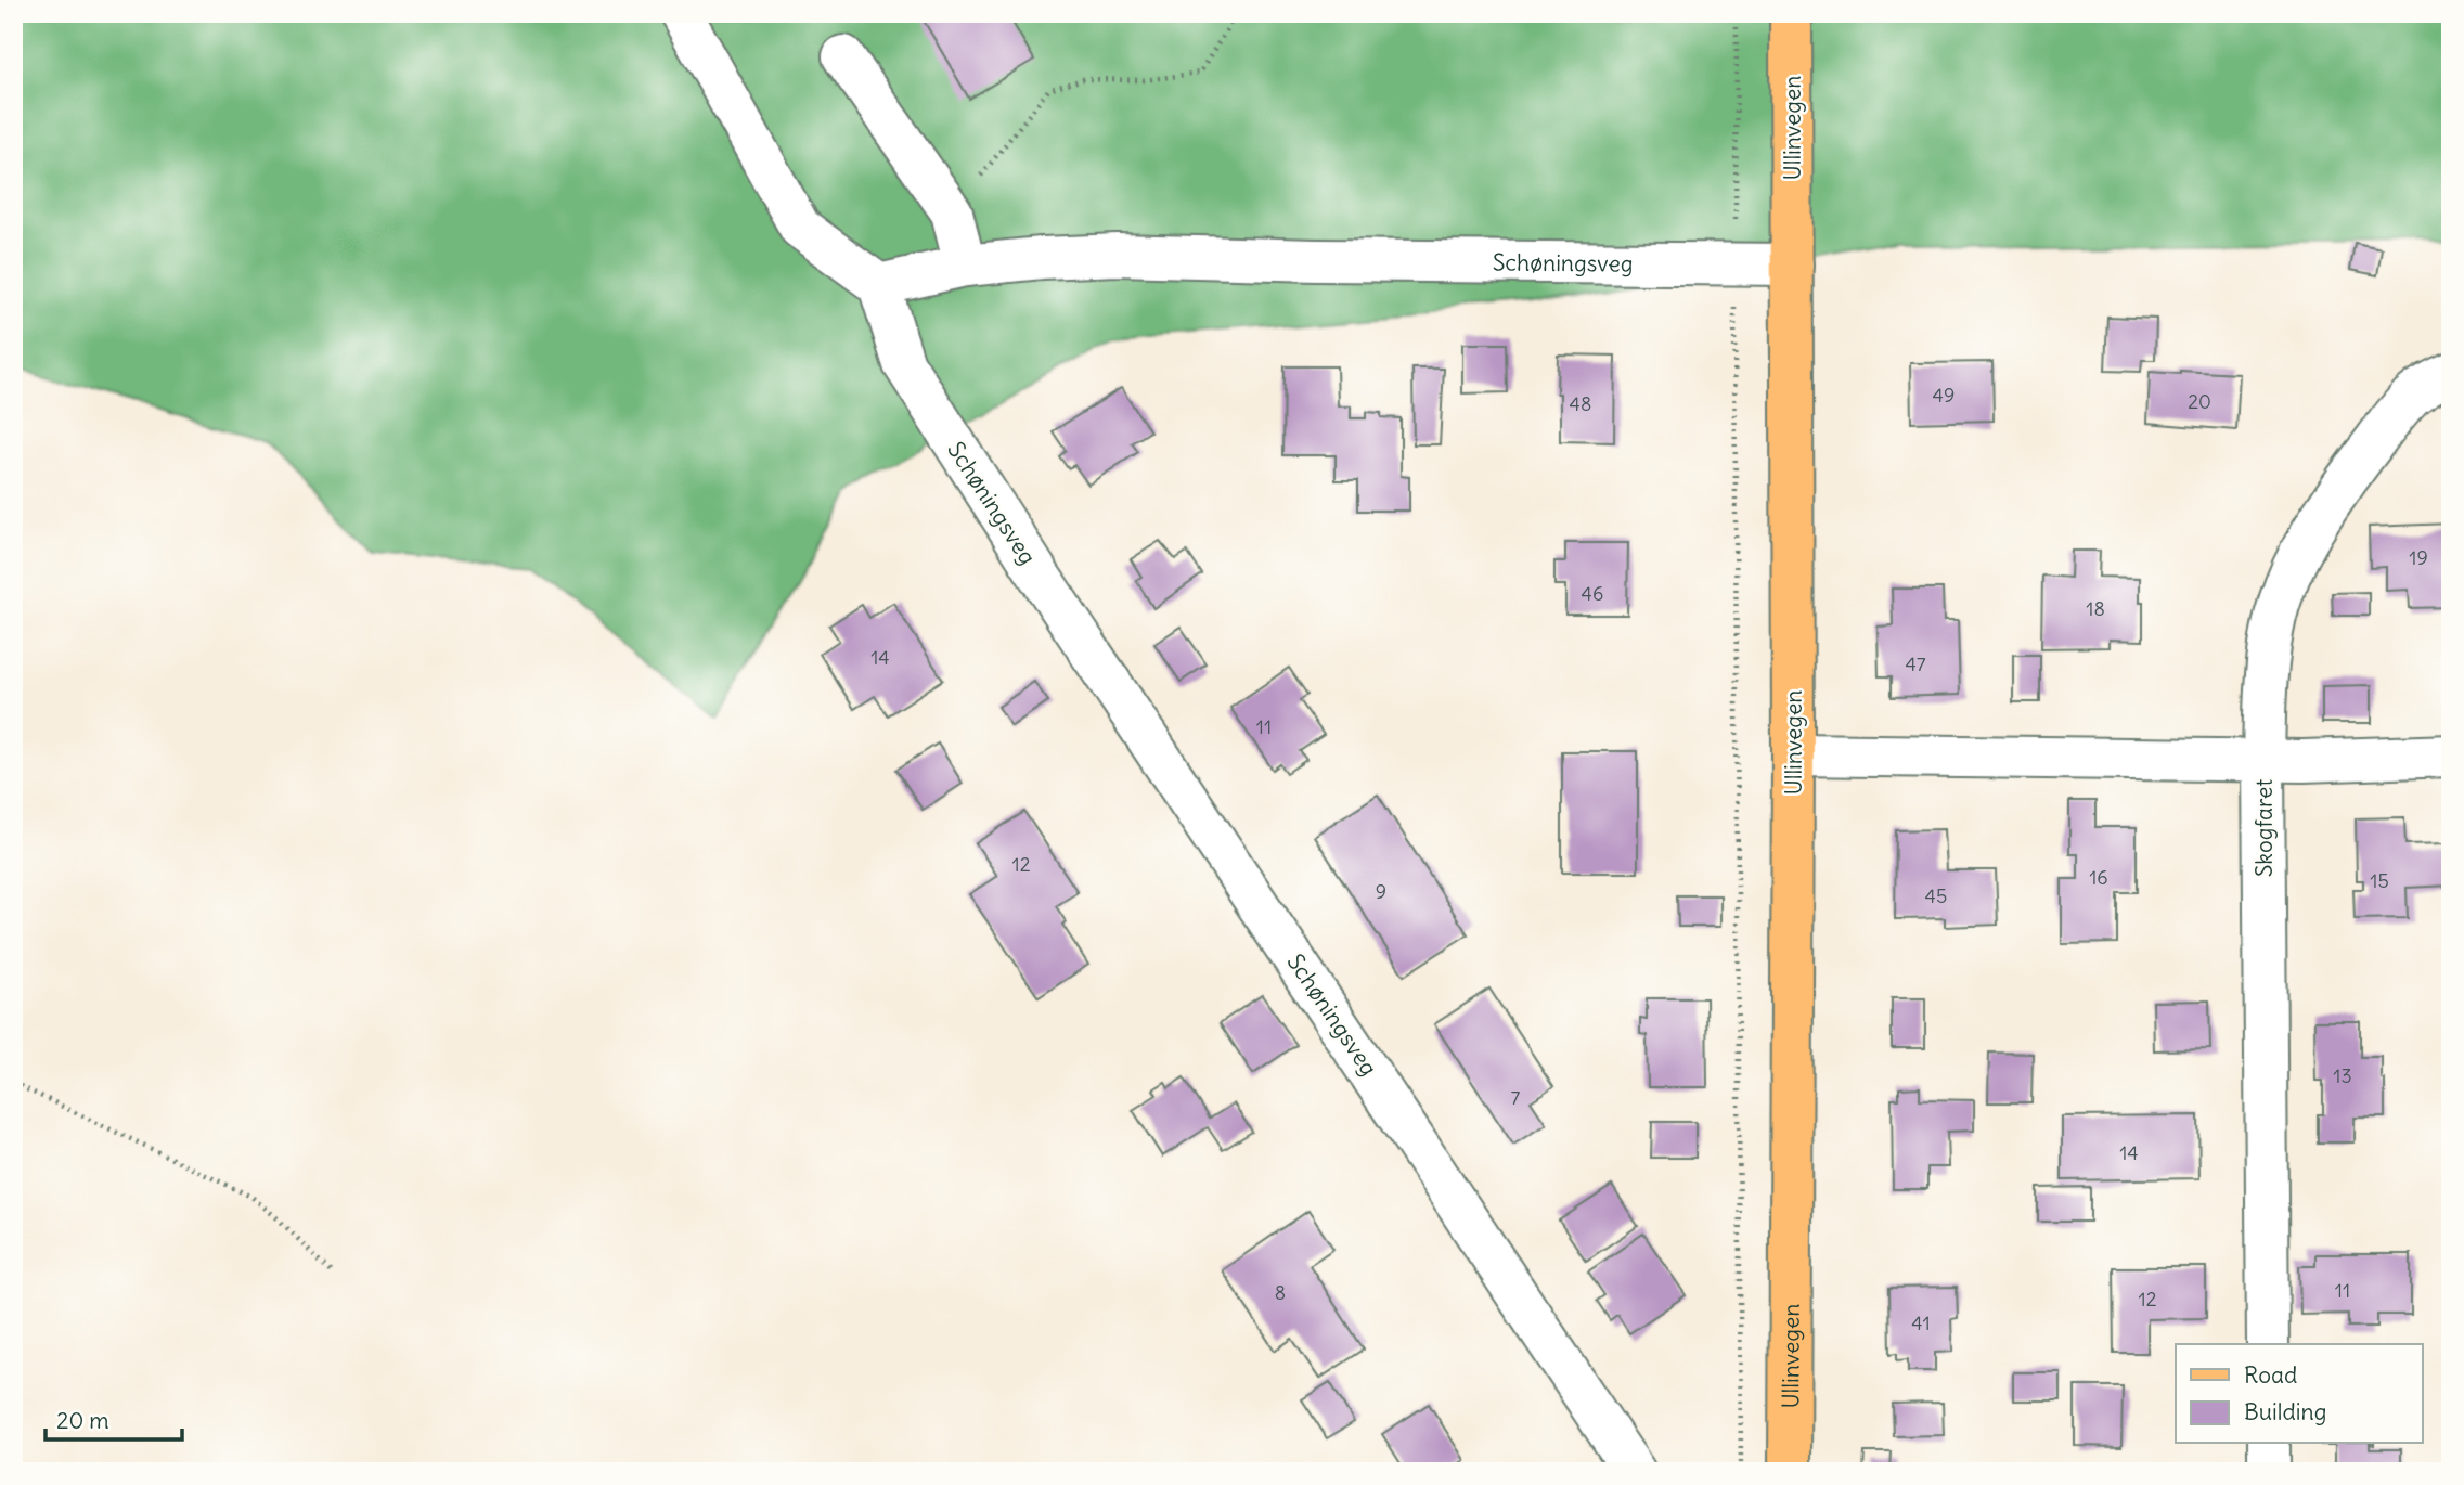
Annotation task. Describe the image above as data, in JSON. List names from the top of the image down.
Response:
{
  "streets": {
    "main road": ["Ullinvegen"],
    "street": ["Schøningsveg", "Skogfaret"]
  },
  "crossings": [
    ["Ullinvegen", "Schøningsveg"]
  ],
  "house_numbers": [
    "49",
    "20",
    "48",
    "19",
    "46",
    "18",
    "14",
    "47",
    "11",
    "12",
    "16",
    "15",
    "9",
    "45",
    "13",
    "7",
    "14",
    "11",
    "8",
    "12",
    "41"
  ],
  "legend": ["Road", "Building"],
  "scale_bar": "20 m"
}
